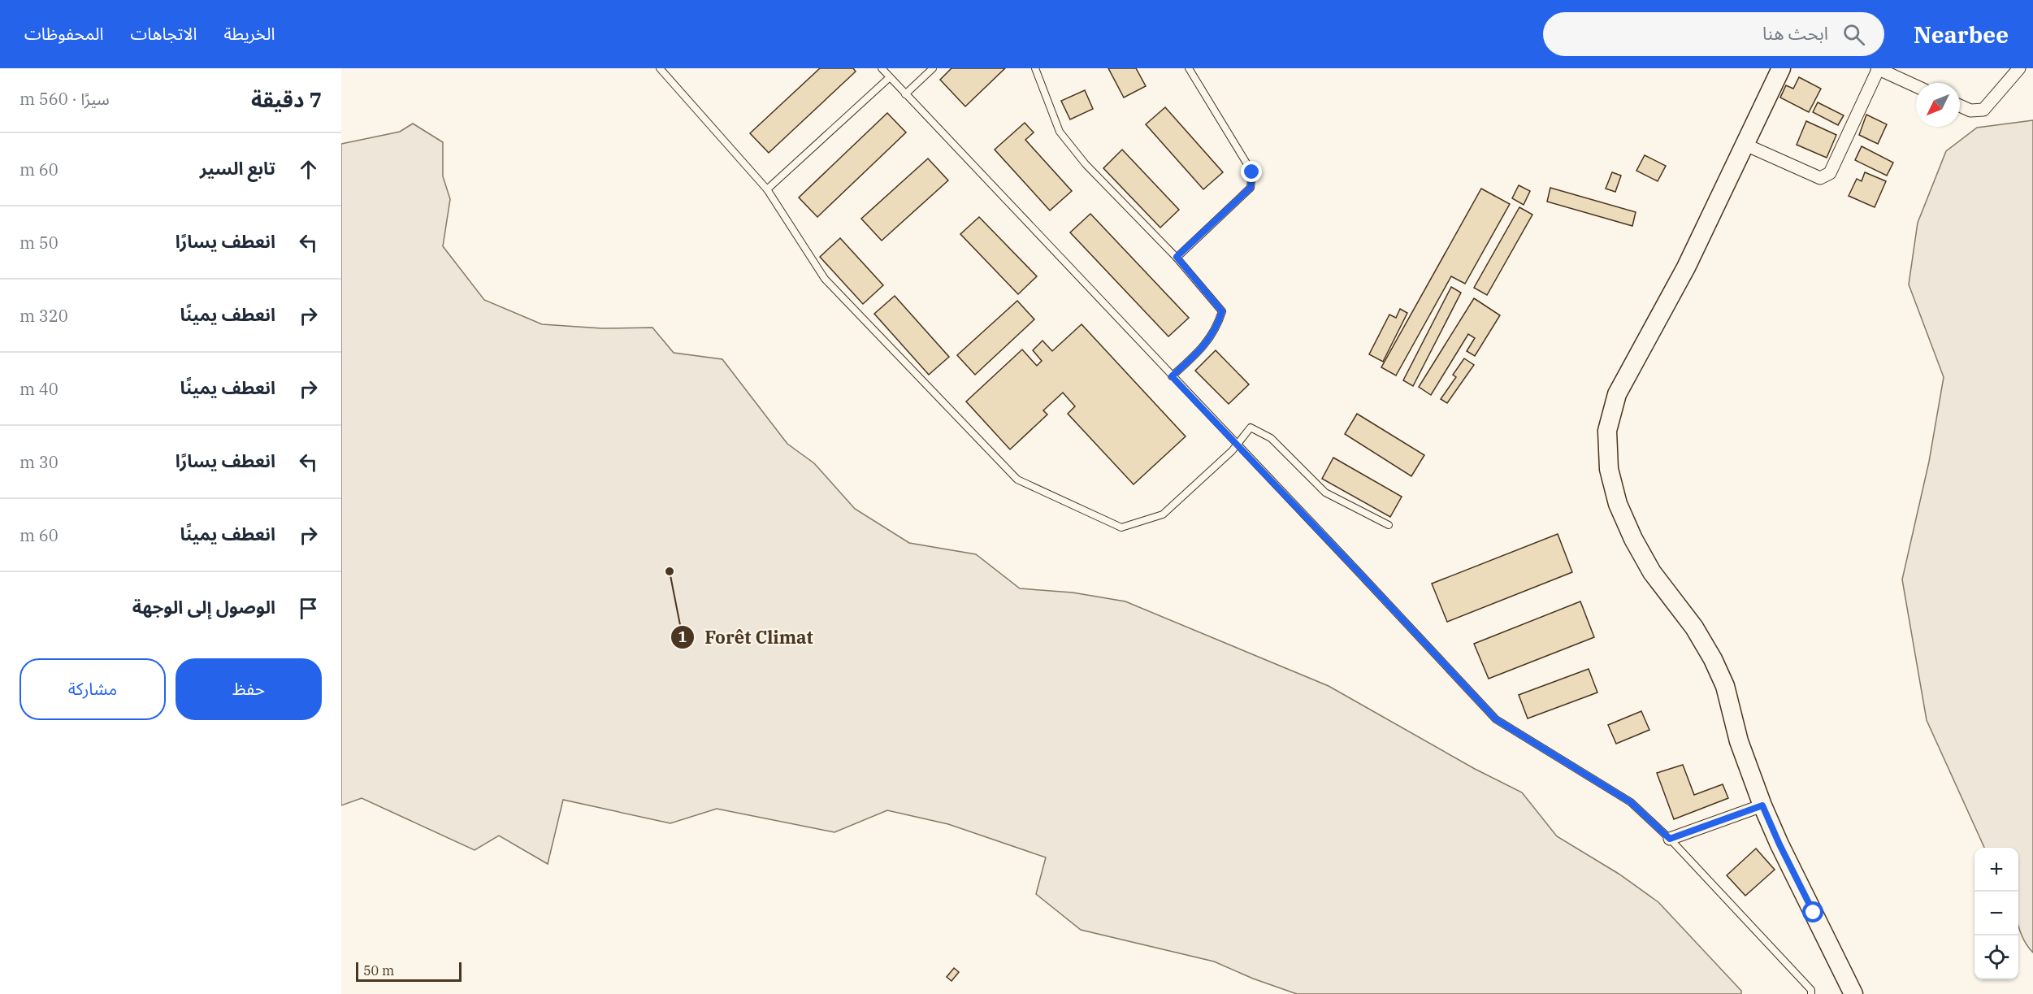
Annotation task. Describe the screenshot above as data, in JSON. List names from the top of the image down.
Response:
{
  "places": ["Forêt Climat"],
  "scale_bar": "50 m",
  "north": "bottom left",
  "page": {
    "header": "Nearbee",
    "search": "ابحث هنا",
    "nav": ["الخريطة", "الاتجاهات", "المحفوظات"],
    "heading": ["7 دقيقة", "سيرًا · 560 m"],
    "list": [
      ["تابع السير", "60 m"],
      ["انعطف يسارًا", "50 m"],
      ["انعطف يمينًا", "320 m"],
      ["انعطف يمينًا", "40 m"],
      ["انعطف يسارًا", "30 m"],
      ["انعطف يمينًا", "60 m"],
      "الوصول إلى الوجهة"
    ],
    "buttons": ["حفظ", "مشاركة"],
    "map_buttons": ["+", "−"],
    "scale": "50 m"
  }
}
